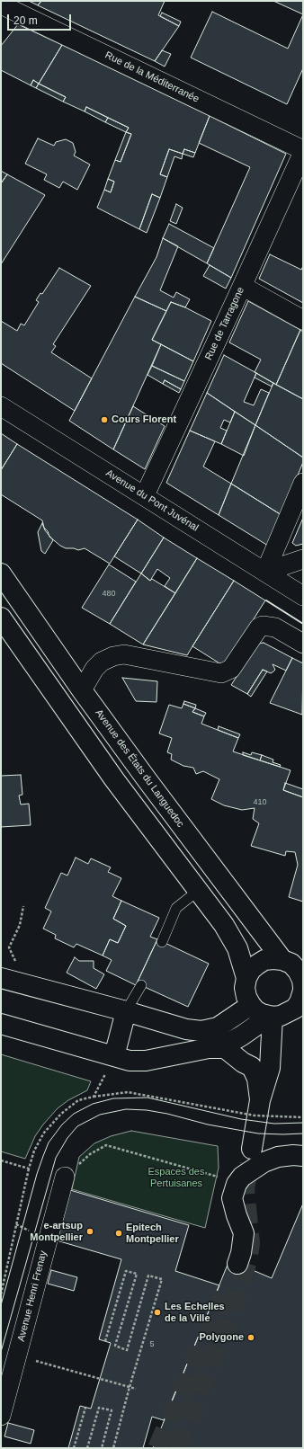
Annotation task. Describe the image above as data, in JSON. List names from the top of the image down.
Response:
{
  "streets": {
    "main road": ["Avenue des États du Languedoc"],
    "street": [
      "Rue de la Méditerranée",
      "Rue de Tarragone",
      "Avenue du Pont Juvénal",
      "Avenue Henri Frenay"
    ]
  },
  "crossings": [
    ["Rue de la Méditerranée", "Rue de Tarragone"],
    ["Rue de Tarragone", "Avenue du Pont Juvénal"]
  ],
  "parks": ["Espaces des Pertuisanes"],
  "places": [
    "Cours Florent",
    "e-artsup Montpellier",
    "Epitech Montpellier",
    "Les Echelles de la Ville",
    "Polygone"
  ],
  "house_numbers": ["480", "410", "5"],
  "scale_bar": "20 m"
}
